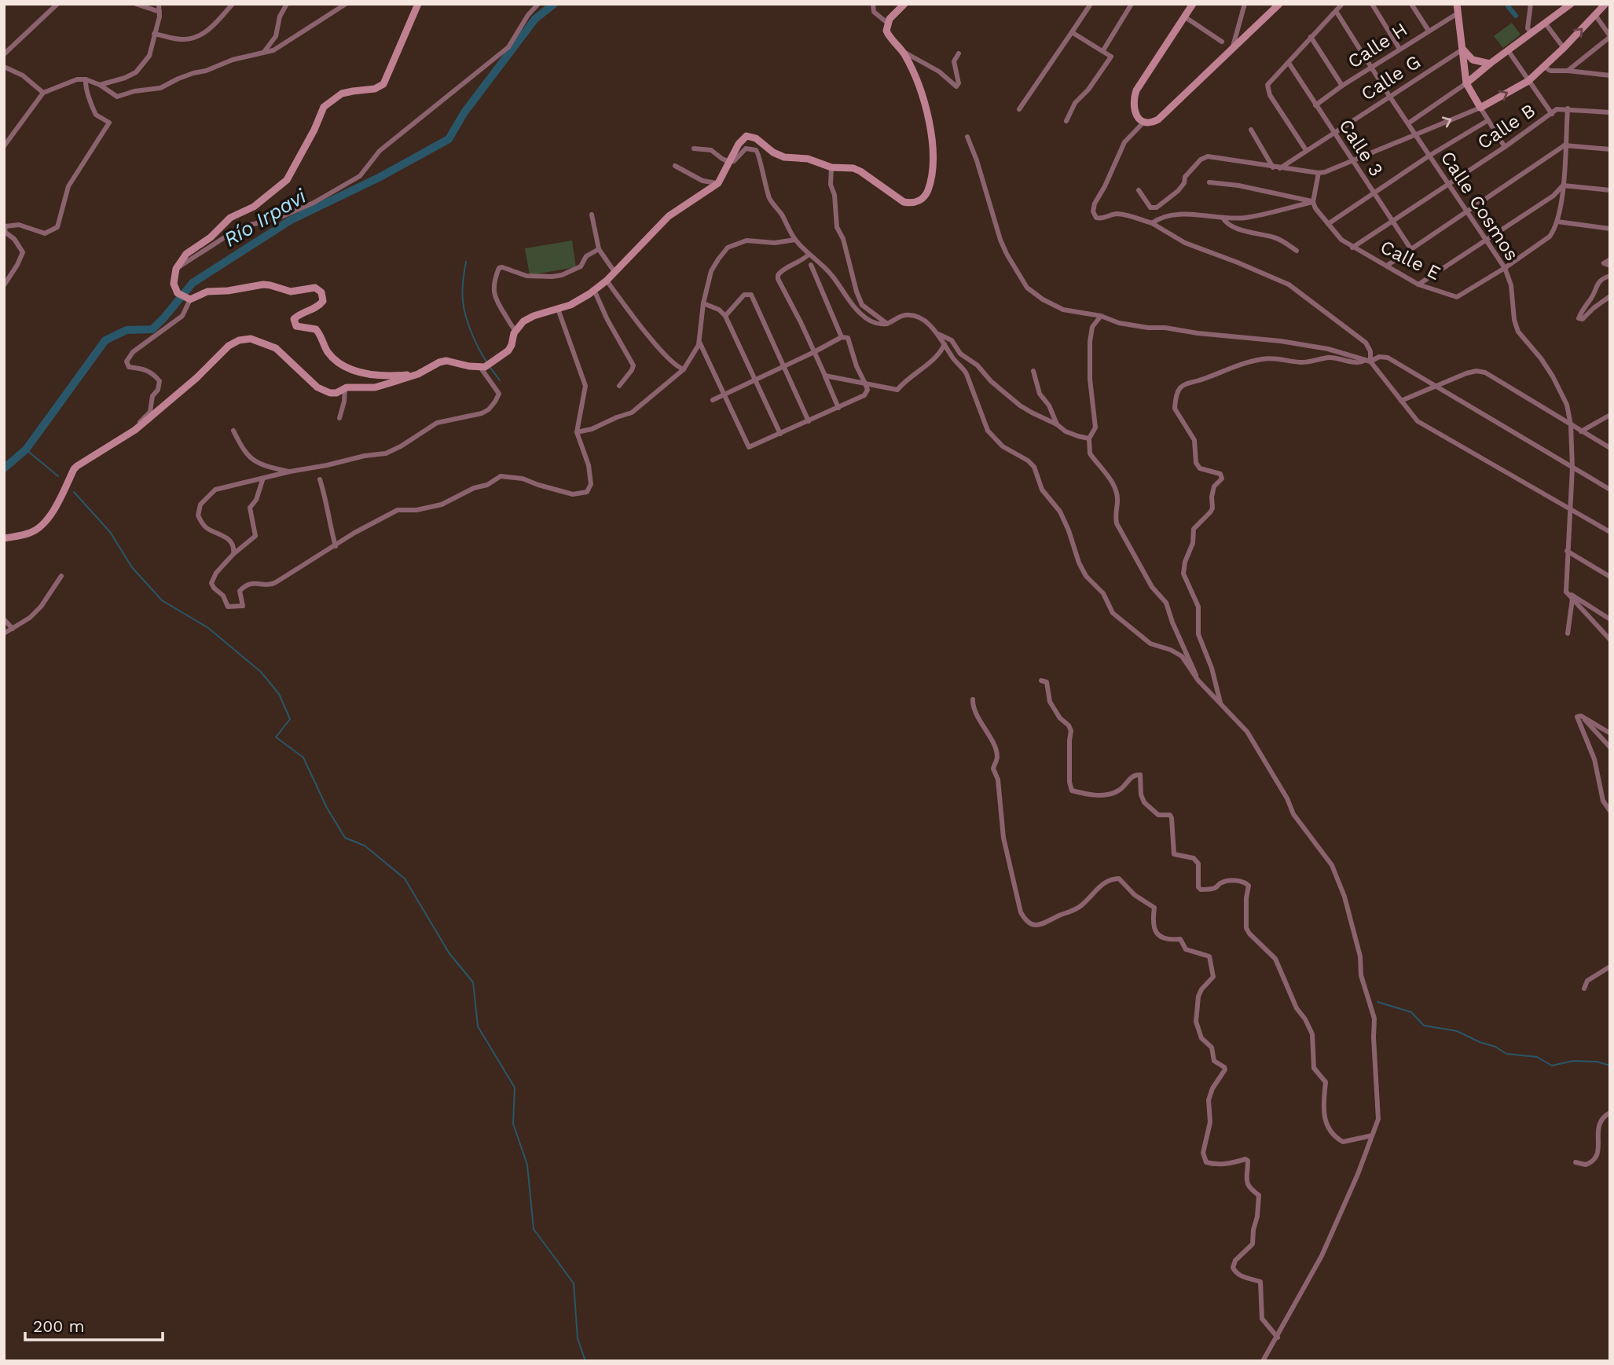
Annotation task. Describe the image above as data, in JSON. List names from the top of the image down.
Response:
{
  "streets": {
    "street": [
      "Calle H",
      "Calle G",
      "Calle B",
      "Calle 3",
      "Calle Cosmos",
      "Calle E"
    ]
  },
  "crossings": [
    ["Calle H", "Calle 3"],
    ["Calle H", "Calle Cosmos"],
    ["Calle G", "Calle 3"],
    ["Calle G", "Calle Cosmos"],
    ["Calle B", "Calle 3"],
    ["Calle B", "Calle Cosmos"],
    ["Calle B", "Calle E"],
    ["Calle Cosmos", "Calle E"]
  ],
  "water": ["Río Irpavi"],
  "scale_bar": "200 m"
}
